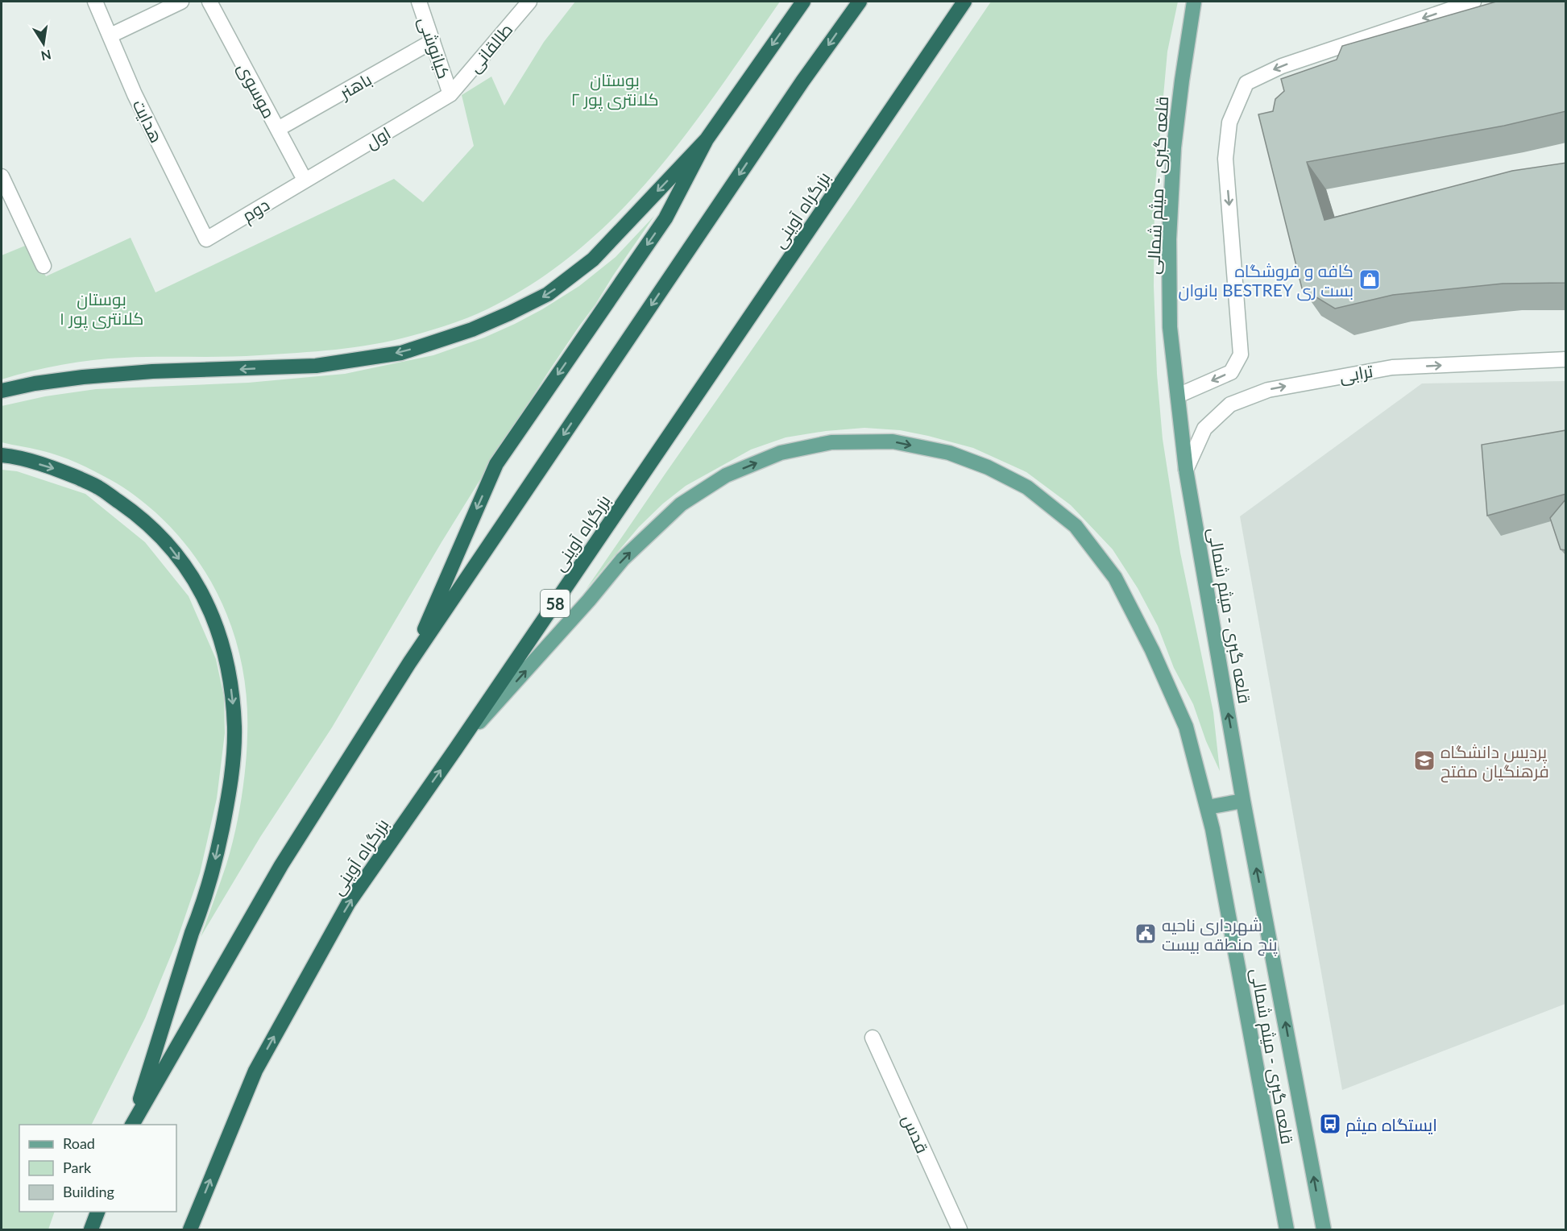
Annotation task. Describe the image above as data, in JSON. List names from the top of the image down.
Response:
{
  "streets": {
    "highway": ["بزرگراه آوینی", "58"],
    "main road": ["قلعه گبری - میثم شمالی"],
    "street": [
      "کیانوشی",
      "طالقانی",
      "باهنر",
      "موسوی",
      "هدایت",
      "اول",
      "دوم",
      "ترابی",
      "قدس"
    ]
  },
  "crossings": [
    ["کیانوشی", "طالقانی"],
    ["کیانوشی", "باهنر"],
    ["کیانوشی", "اول"],
    ["طالقانی", "اول"],
    ["باهنر", "موسوی"],
    ["موسوی", "اول"],
    ["موسوی", "دوم"],
    ["هدایت", "دوم"],
    ["اول", "دوم"],
    ["قلعه گبری - میثم شمالی", "بزرگراه آوینی"],
    ["قلعه گبری - میثم شمالی", "ترابی"]
  ],
  "one_way": ["ترابی"],
  "parks": ["بوستان کلانتری پور ۲", "بوستان کلانتری پور ۱"],
  "places": {
    "shop": ["کافه و فروشگاه بانوان BESTREY بست ری"],
    "school or university": ["پردیس دانشگاه فرهنگیان مفتح"],
    "public building": ["شهرداری ناحیه پنج منطقه بیست"],
    "bus stop": ["ایستگاه میثم"]
  },
  "legend": ["Road", "Park", "Building"],
  "north": "bottom"
}
